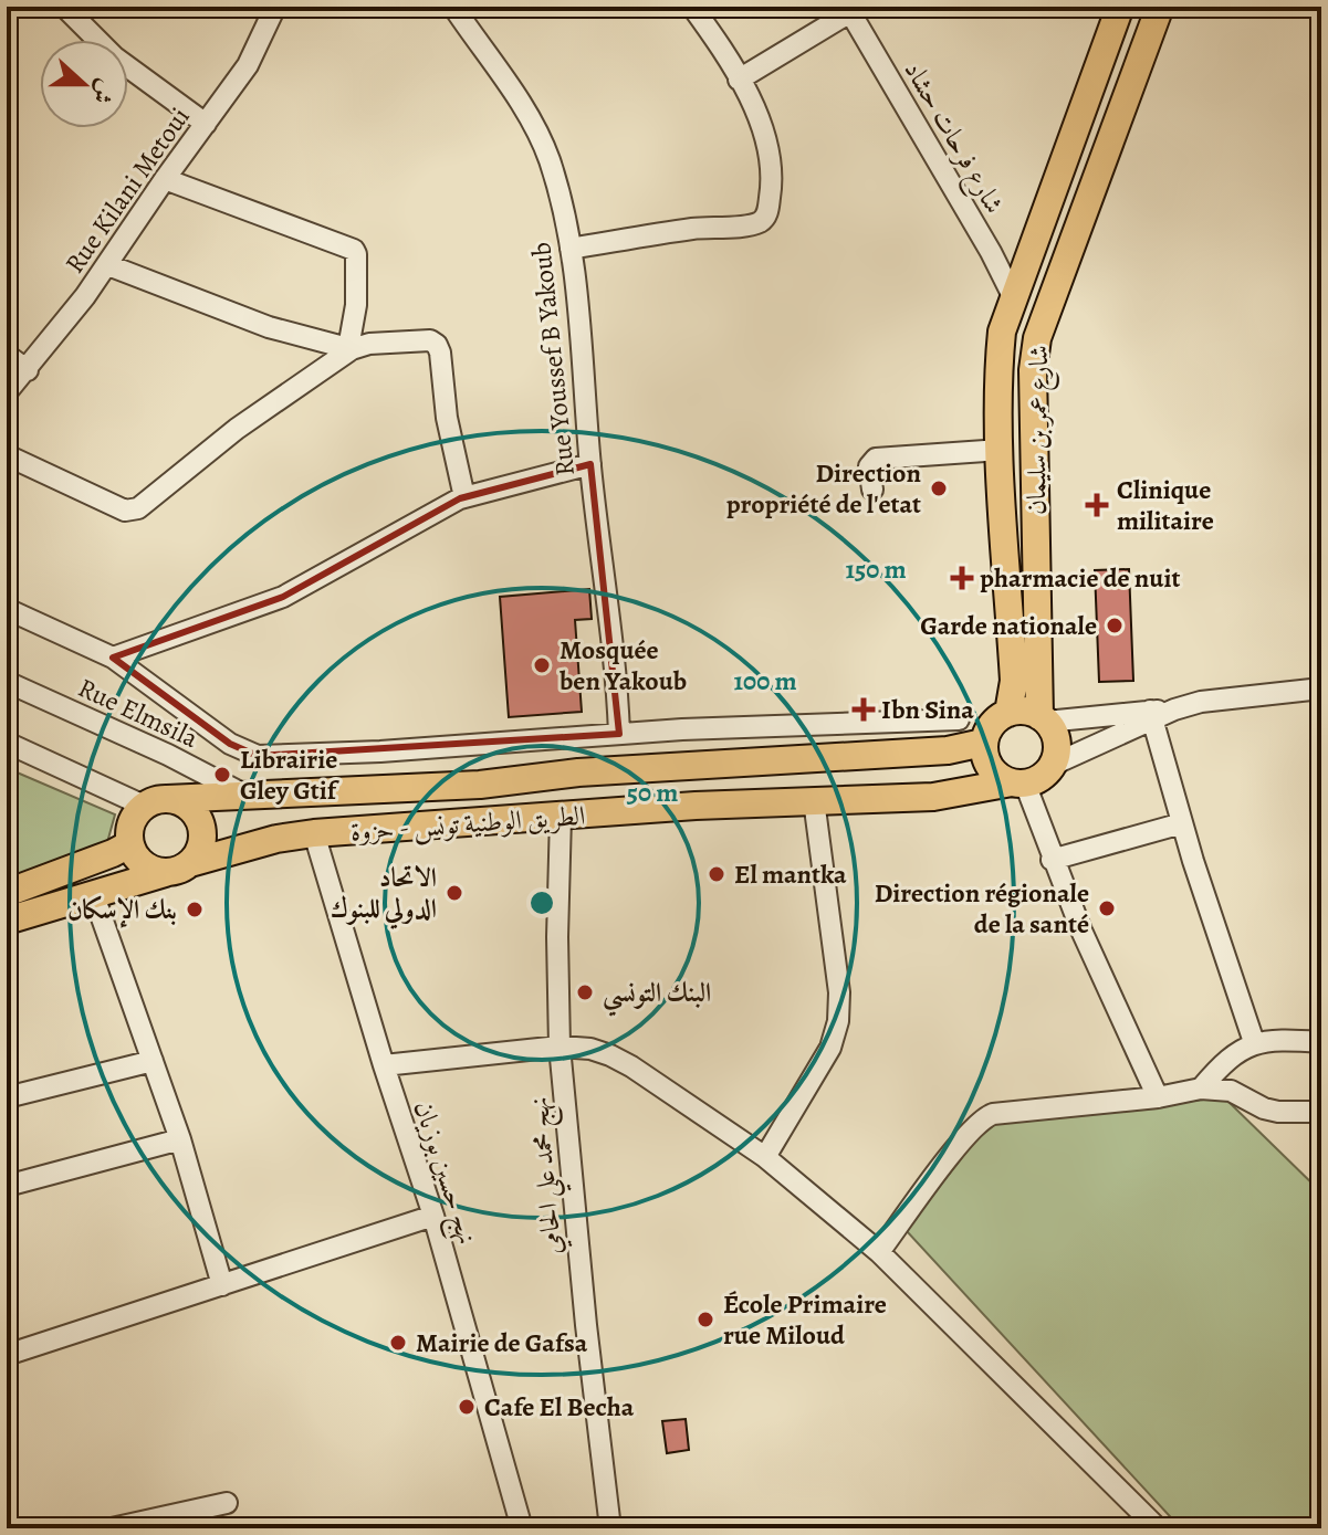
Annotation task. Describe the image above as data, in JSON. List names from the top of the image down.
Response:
{
  "streets": {
    "main road": ["شارع عمر بن سليمان", "الطريق الوطنية تونس - حزوة"],
    "street": [
      "شارع فرحات حشاد",
      "Rue Kilani Metoui",
      "Rue Youssef B Yakoub",
      "Rue Elmsila",
      "نهج حسين بوزيان",
      "نهج محمد علي الحامي"
    ]
  },
  "crossings": [
    ["شارع فرحات حشاد", "شارع عمر بن سليمان"],
    ["شارع عمر بن سليمان", "الطريق الوطنية تونس - حزوة"],
    ["Rue Elmsila", "الطريق الوطنية تونس - حزوة"],
    ["الطريق الوطنية تونس - حزوة", "نهج حسين بوزيان"],
    ["الطريق الوطنية تونس - حزوة", "نهج محمد علي الحامي"]
  ],
  "places": {
    "other": [
      "Direction propriété de l'etat",
      "Garde nationale",
      "Mosquée ben Yakoub",
      "Librairie Gley Gtif",
      "El mantka",
      "الاتحاد الدولي للبنوك",
      "Direction régionale de la santé",
      "بنك الإسكان",
      "البنك التونسي",
      "École Primaire rue Miloud",
      "Mairie de Gafsa",
      "Cafe El Becha"
    ],
    "health": ["Clinique militaire", "pharmacie de nuit", "Ibn Sina"]
  },
  "north": "right",
  "rings": ["150 m", "100 m", "50 m"]
}
